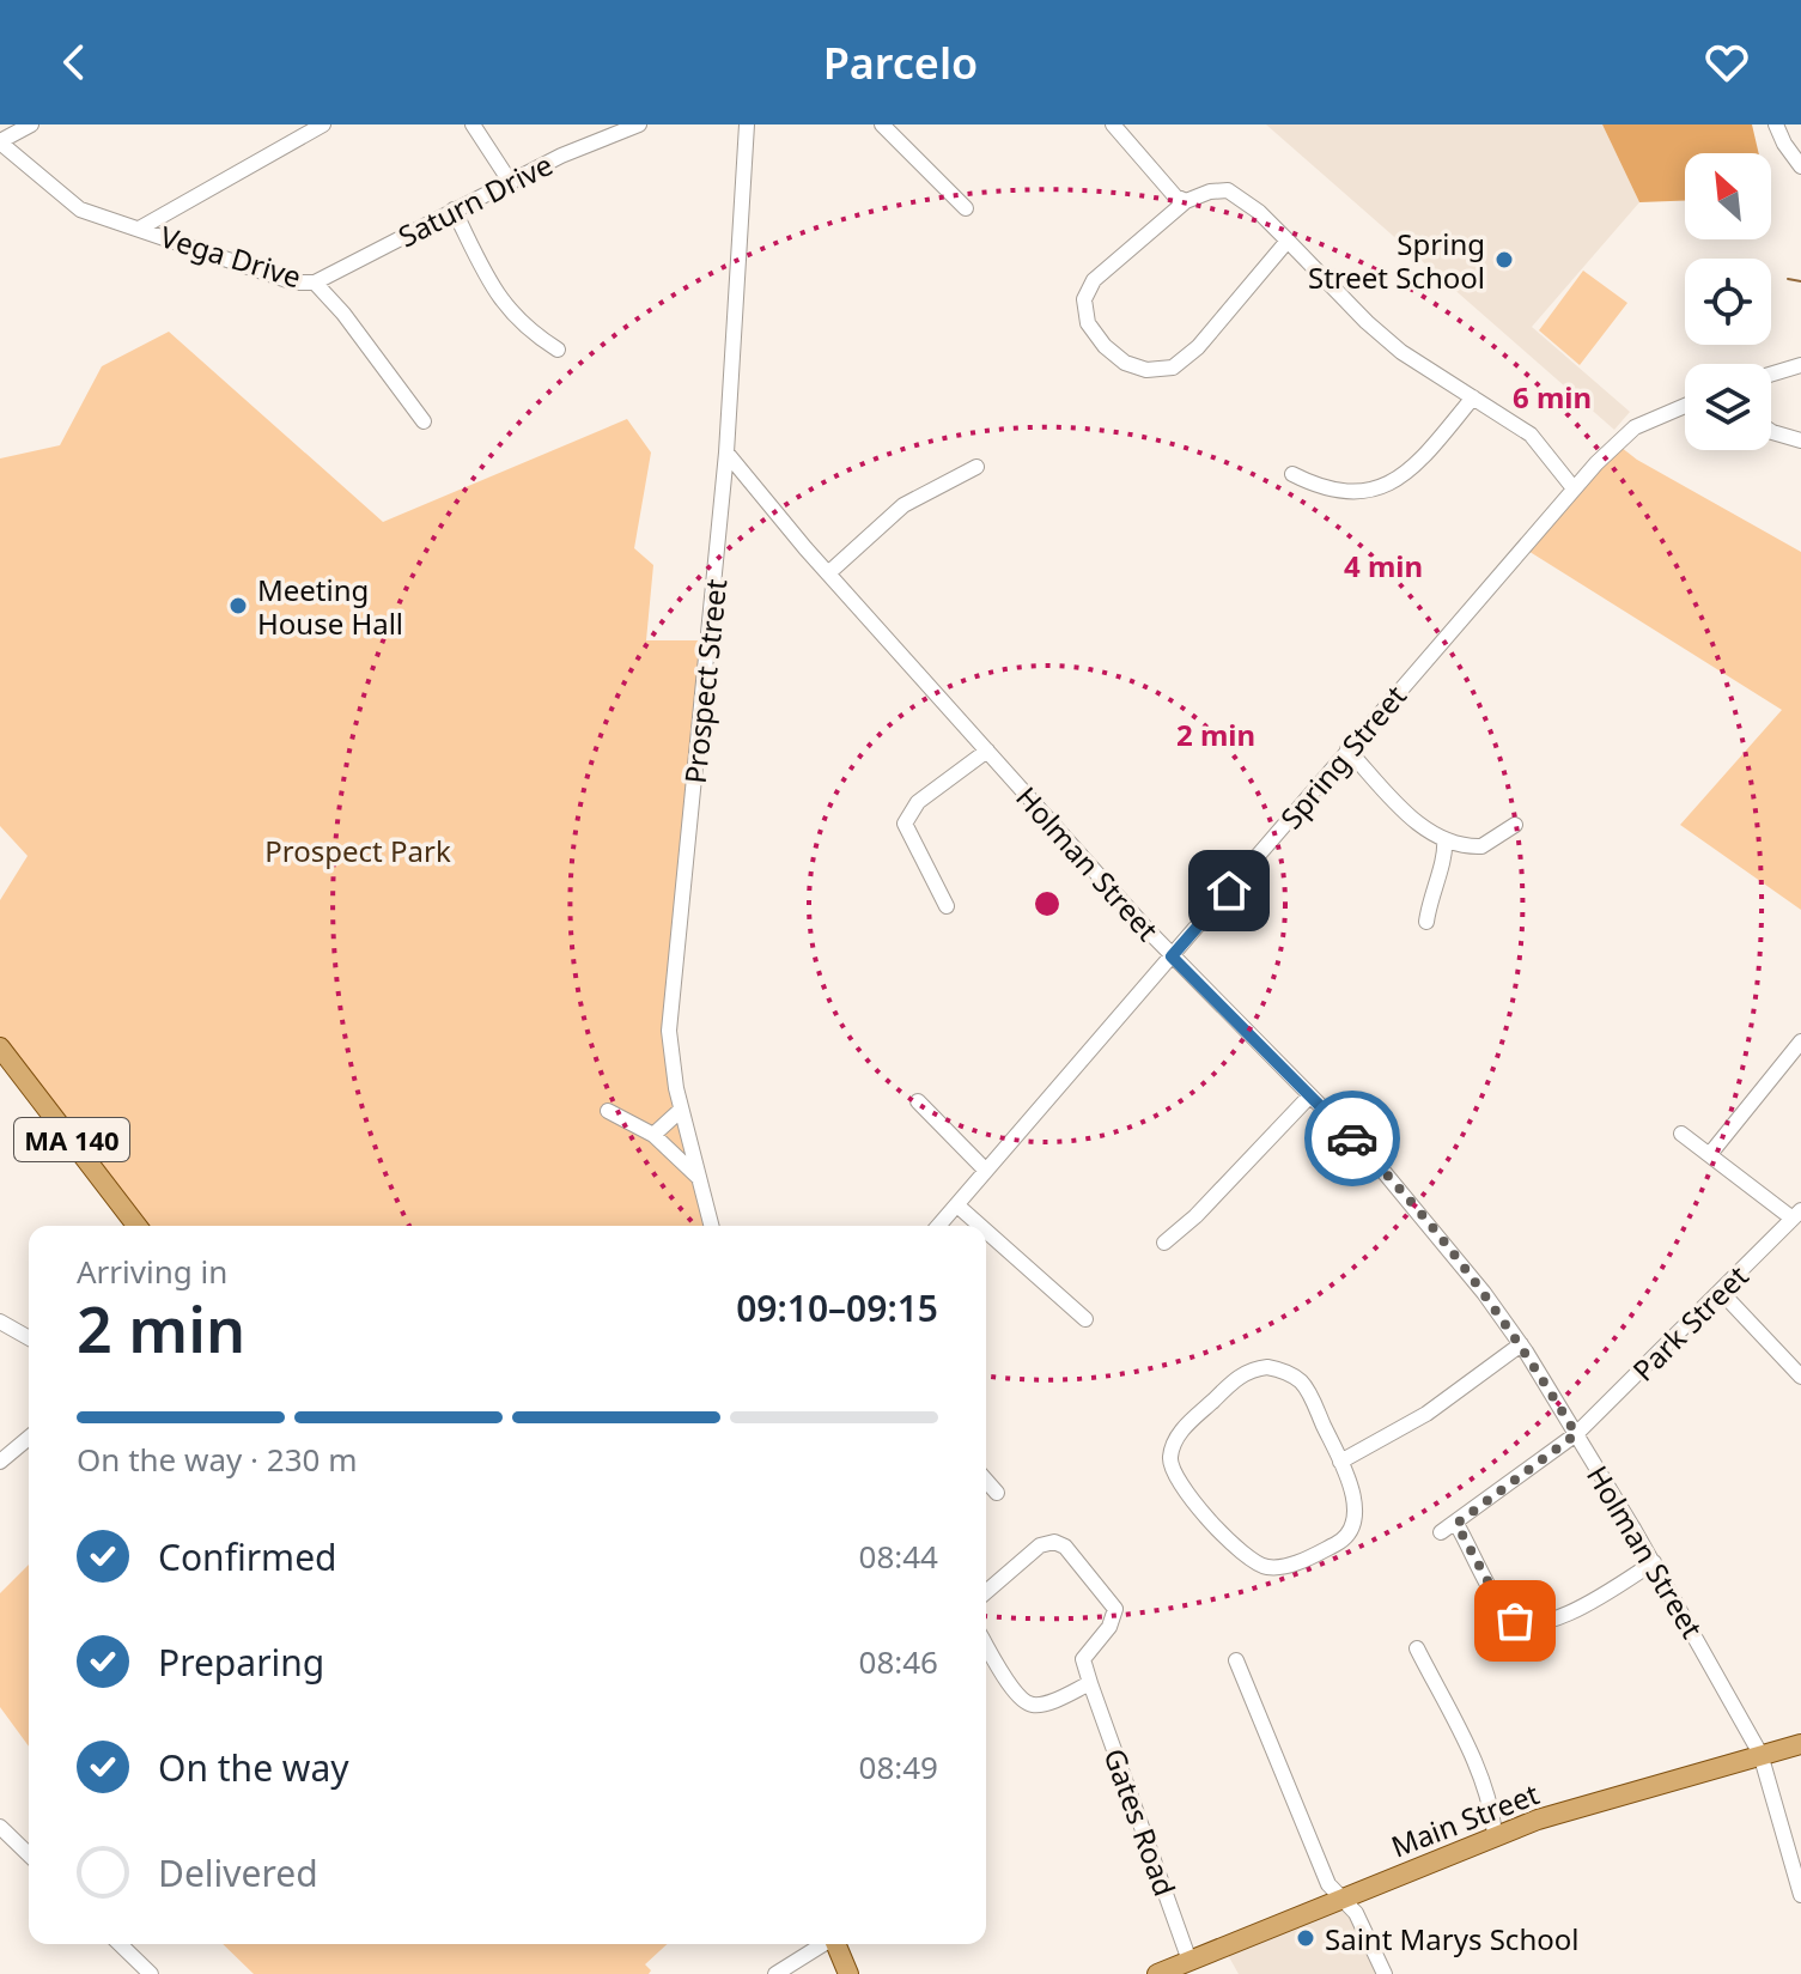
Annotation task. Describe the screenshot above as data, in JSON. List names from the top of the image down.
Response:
{
  "streets": {
    "main road": ["MA 140", "Main Street"],
    "street": [
      "Saturn Drive",
      "Vega Drive",
      "Prospect Street",
      "Spring Street",
      "Holman Street",
      "Park Street",
      "Gates Road"
    ]
  },
  "crossings": [
    ["Saturn Drive", "Vega Drive"],
    ["Prospect Street", "Holman Street"],
    ["Spring Street", "Holman Street"],
    ["Holman Street", "Park Street"],
    ["Holman Street", "Main Street"],
    ["Main Street", "Gates Road"]
  ],
  "parks": ["Prospect Park"],
  "places": ["Spring Street School", "Meeting House Hall", "Saint Marys School"],
  "north": "top left",
  "page": {
    "header": "Parcelo",
    "heading": ["2 min", "Arriving in", "09:10–09:15"],
    "bar": "On the way · 230 m",
    "list": [
      ["Confirmed", "08:44"],
      ["Preparing", "08:46"],
      ["On the way", "08:49"],
      "Delivered"
    ]
  },
  "rings": ["6 min", "4 min", "2 min"]
}
